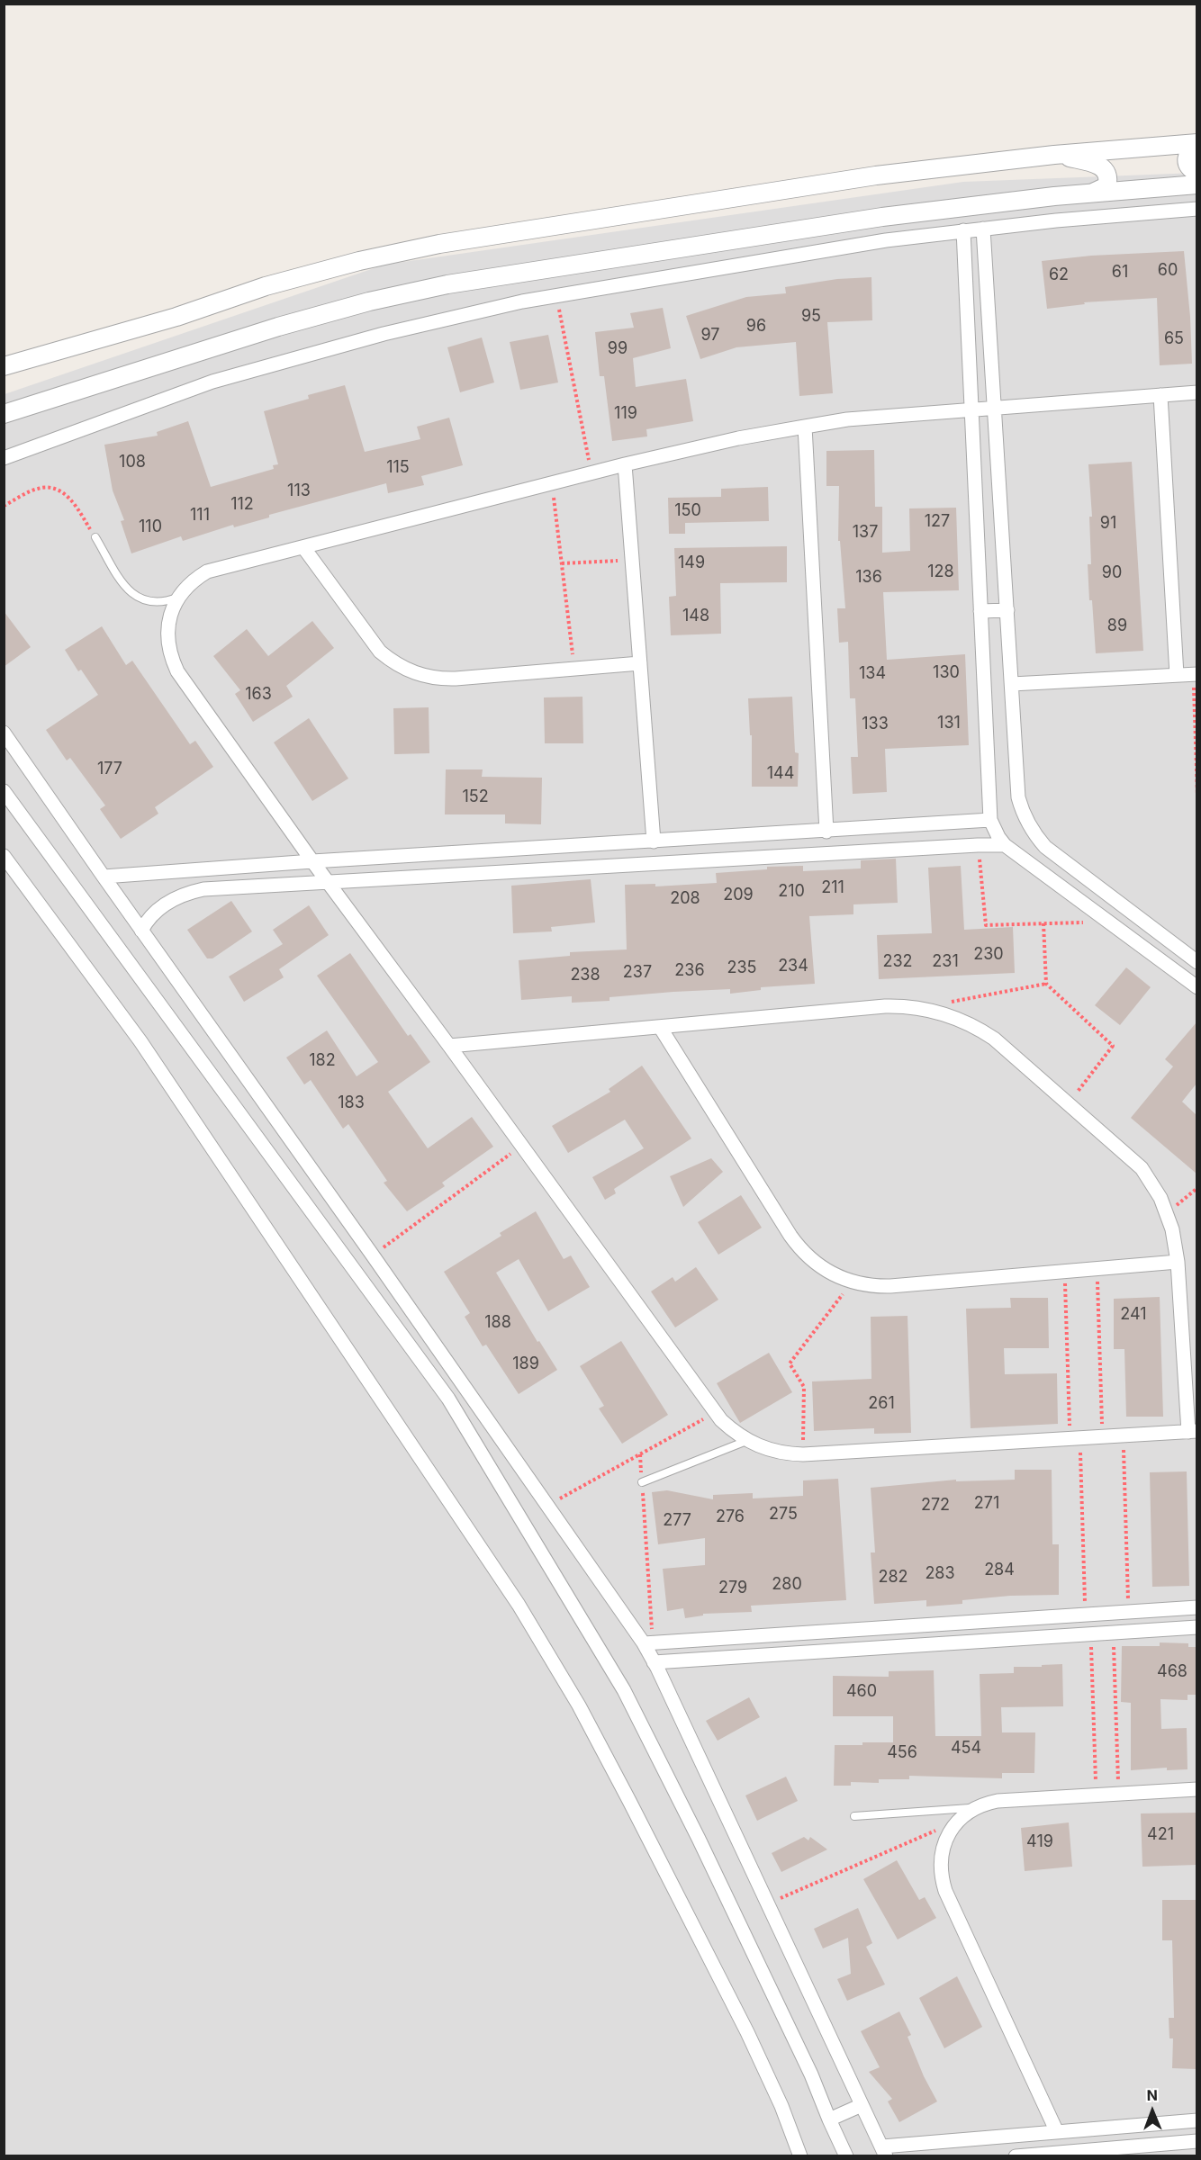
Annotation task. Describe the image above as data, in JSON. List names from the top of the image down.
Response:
{
  "house_numbers": [
    "60",
    "61",
    "62",
    "95",
    "96",
    "97",
    "65",
    "99",
    "119",
    "108",
    "115",
    "113",
    "112",
    "150",
    "111",
    "127",
    "91",
    "110",
    "137",
    "149",
    "128",
    "90",
    "136",
    "148",
    "89",
    "130",
    "134",
    "163",
    "131",
    "133",
    "177",
    "144",
    "152",
    "211",
    "210",
    "209",
    "208",
    "230",
    "232",
    "231",
    "234",
    "235",
    "236",
    "237",
    "238",
    "182",
    "183",
    "241",
    "188",
    "189",
    "261",
    "271",
    "272",
    "275",
    "276",
    "277",
    "284",
    "283",
    "282",
    "280",
    "279",
    "468",
    "460",
    "454",
    "456",
    "421",
    "419"
  ],
  "north": "top"
}
